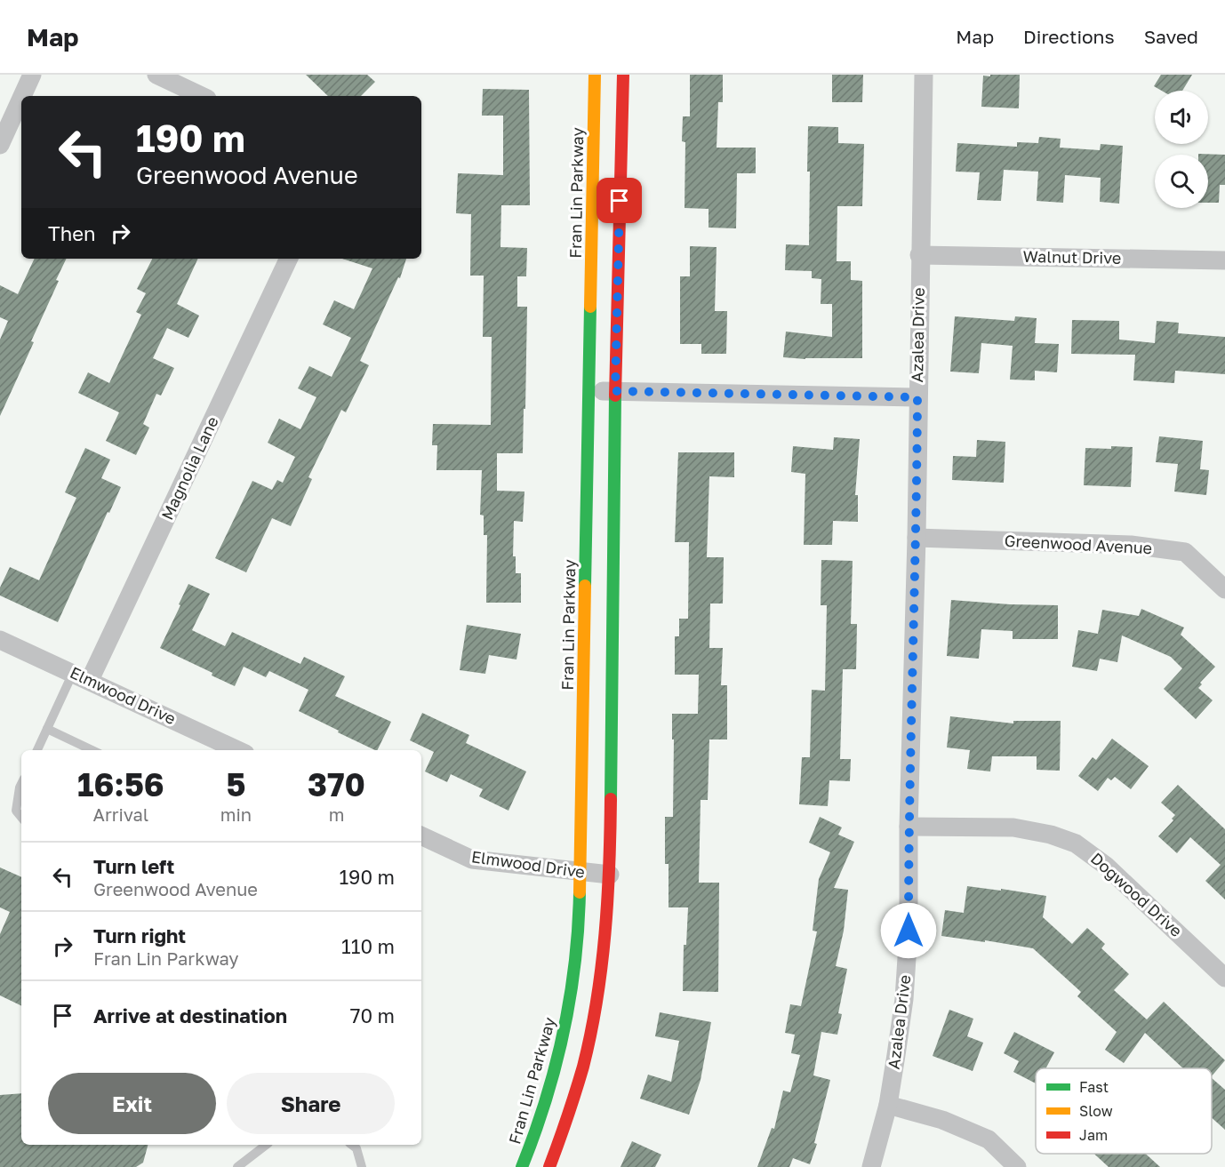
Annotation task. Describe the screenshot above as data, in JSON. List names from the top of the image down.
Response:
{
  "streets": {
    "street": [
      "Fran Lin Parkway",
      "Walnut Drive",
      "Azalea Drive",
      "Magnolia Lane",
      "Greenwood Avenue",
      "Elmwood Drive",
      "Dogwood Drive"
    ]
  },
  "crossings": [
    ["Fran Lin Parkway", "Elmwood Drive"],
    ["Walnut Drive", "Azalea Drive"],
    ["Azalea Drive", "Greenwood Avenue"],
    ["Azalea Drive", "Dogwood Drive"],
    ["Magnolia Lane", "Elmwood Drive"]
  ],
  "legend": ["Fast", "Slow", "Jam"],
  "page": {
    "header": "Map",
    "nav": ["Map", "Directions", "Saved"],
    "turn": ["190 m", "Greenwood Avenue"],
    "then": "Then",
    "eta": [
      "16:56",
      "Arrival",
      "5",
      "min",
      "370",
      "m"
    ],
    "list": [
      {
        "name": "Turn left",
        "note": "Greenwood Avenue",
        "value": "190 m"
      },
      {
        "name": "Turn right",
        "note": "Fran Lin Parkway",
        "value": "110 m"
      },
      {
        "name": "Arrive at destination",
        "value": "70 m"
      }
    ],
    "buttons": ["Exit", "Share"]
  }
}
